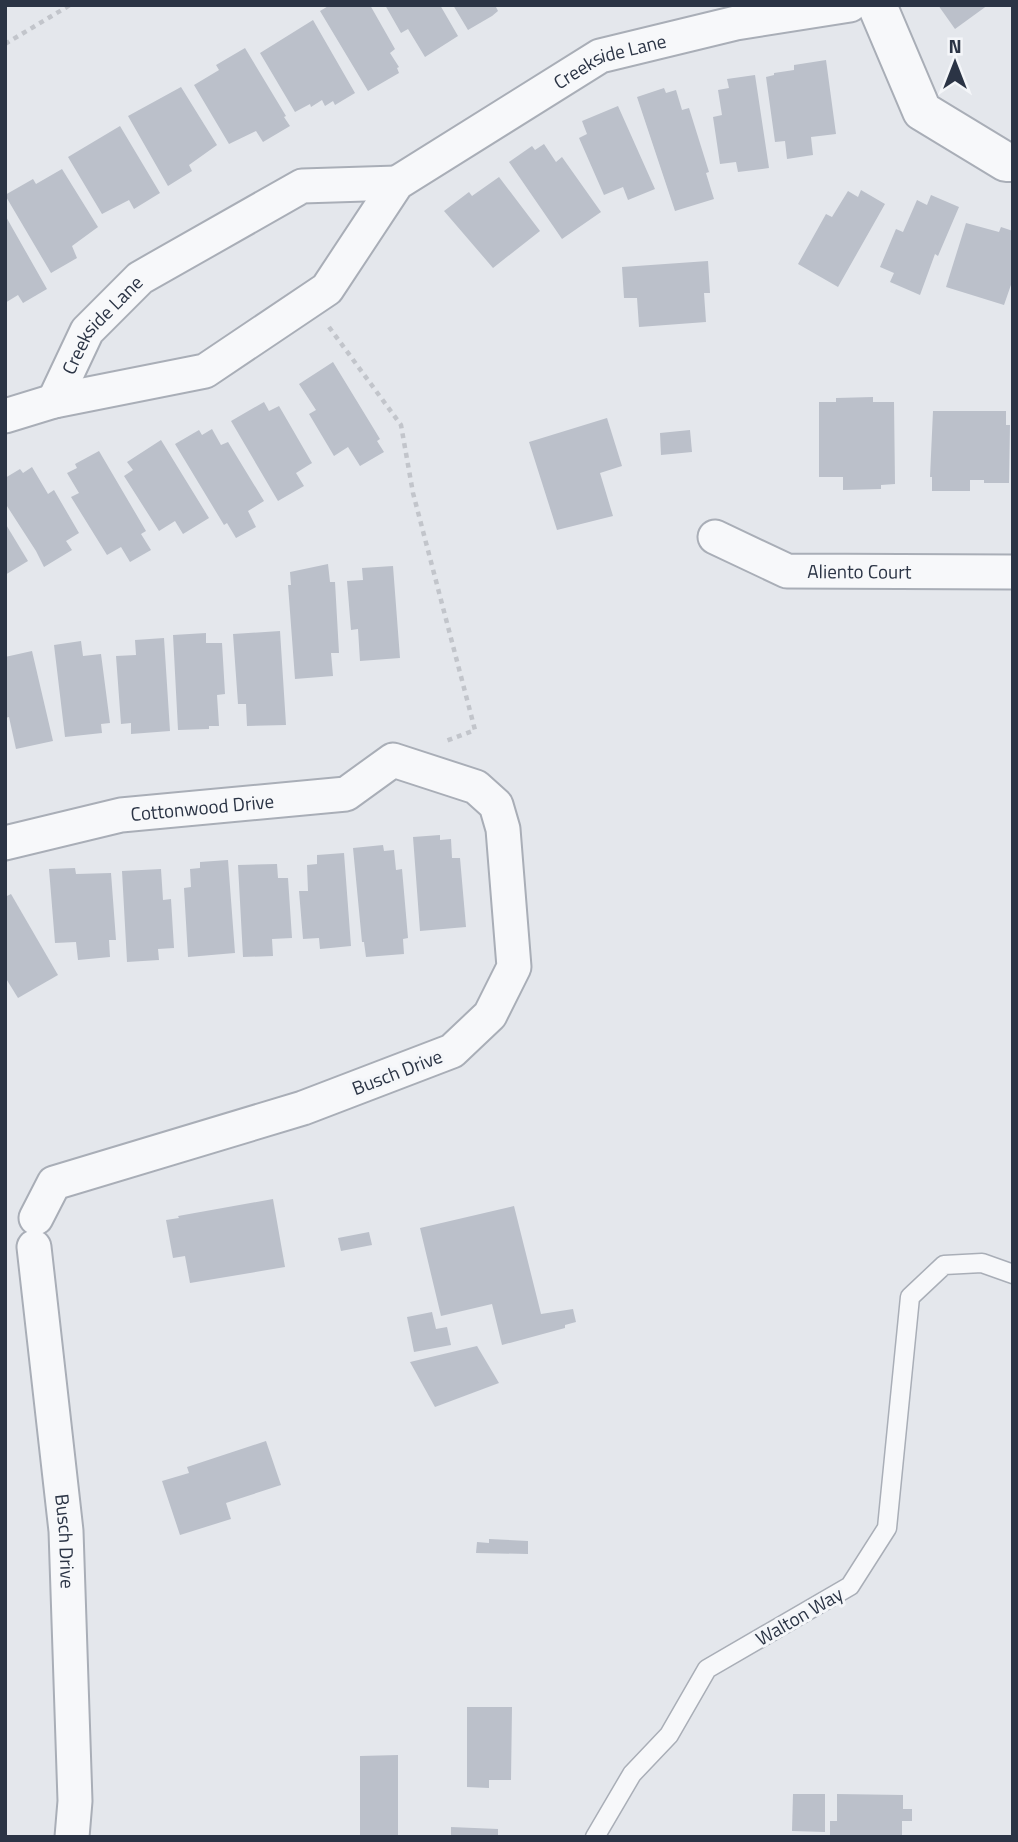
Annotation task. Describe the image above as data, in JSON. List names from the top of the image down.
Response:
{
  "streets": {
    "street": [
      "Creekside Lane",
      "Aliento Court",
      "Cottonwood Drive",
      "Busch Drive"
    ],
    "lane": ["Walton Way"]
  },
  "crossings": [
    ["Cottonwood Drive", "Busch Drive"]
  ],
  "north": "top"
}
